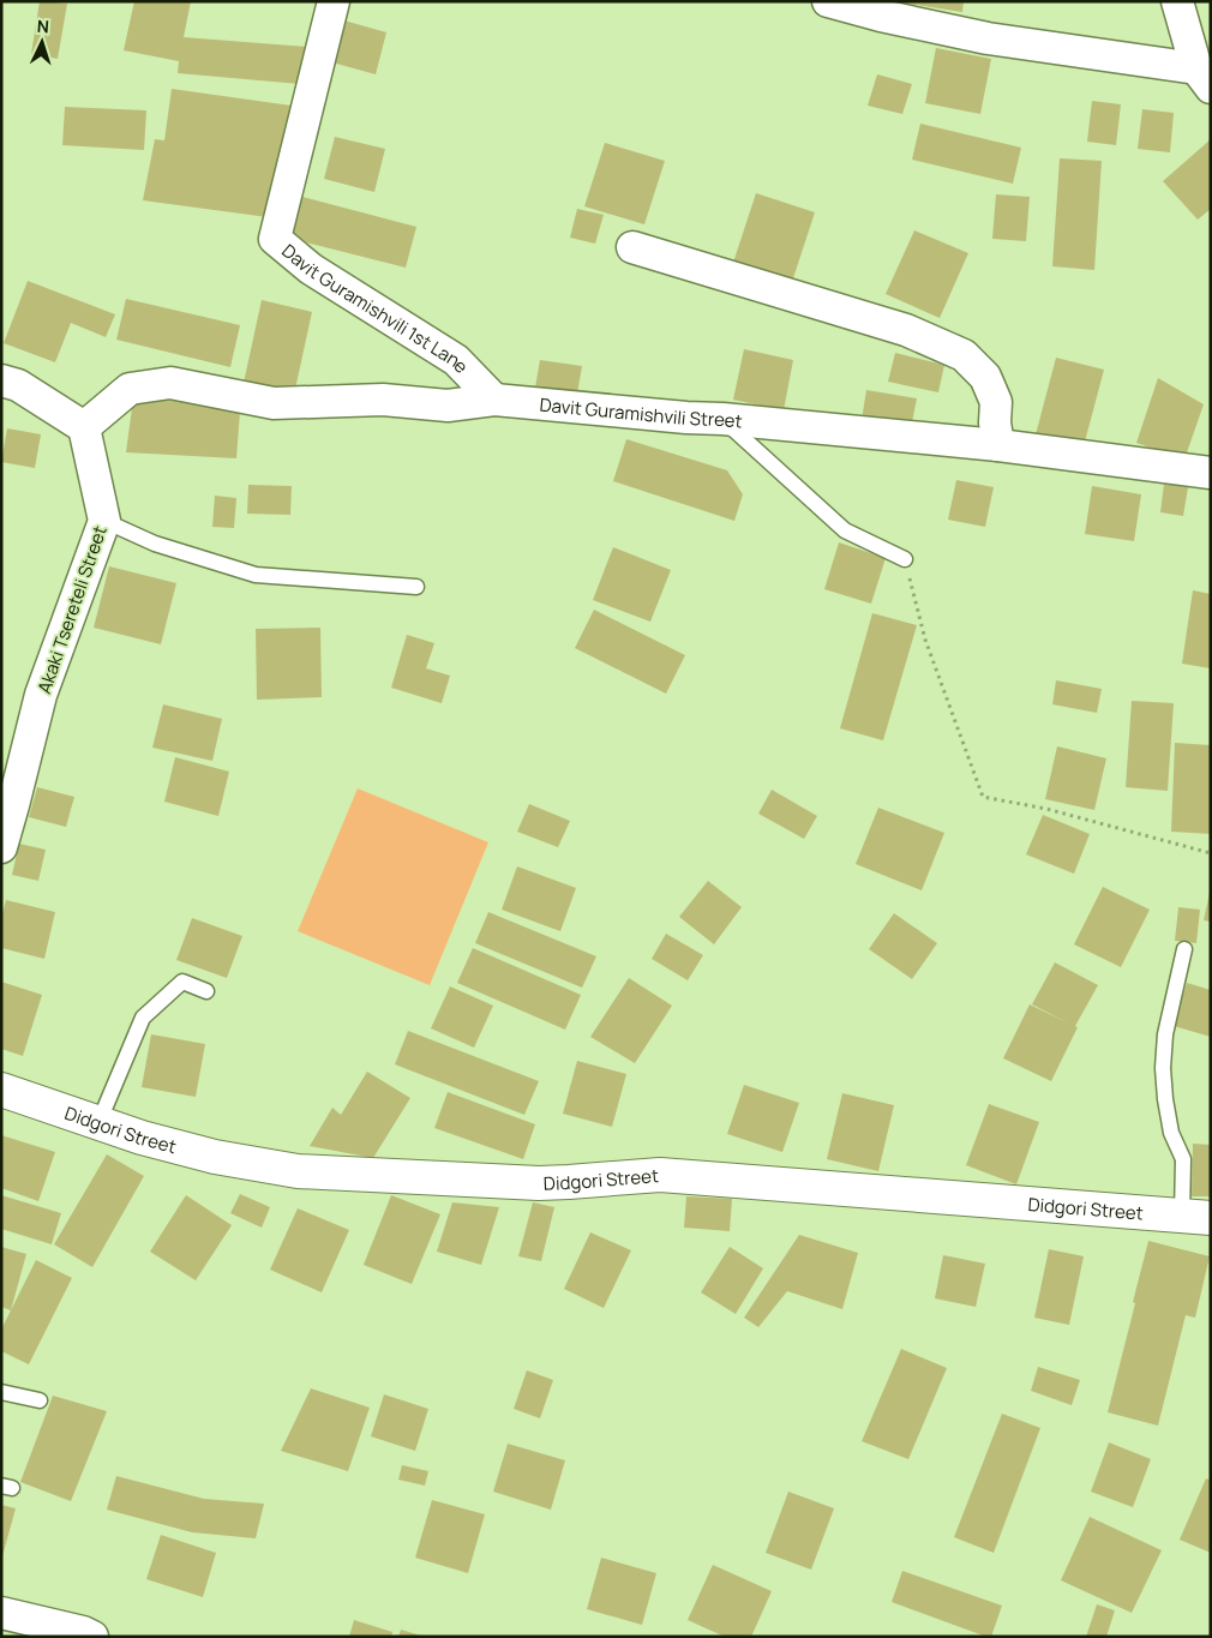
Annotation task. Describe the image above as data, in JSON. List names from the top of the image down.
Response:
{
  "streets": {
    "street": [
      "Davit Guramishvili 1st Lane",
      "Davit Guramishvili Street",
      "Akaki Tsereteli Street",
      "Didgori Street"
    ]
  },
  "crossings": [
    ["Davit Guramishvili 1st Lane", "Davit Guramishvili Street"],
    ["Davit Guramishvili Street", "Akaki Tsereteli Street"]
  ],
  "north": "top"
}
